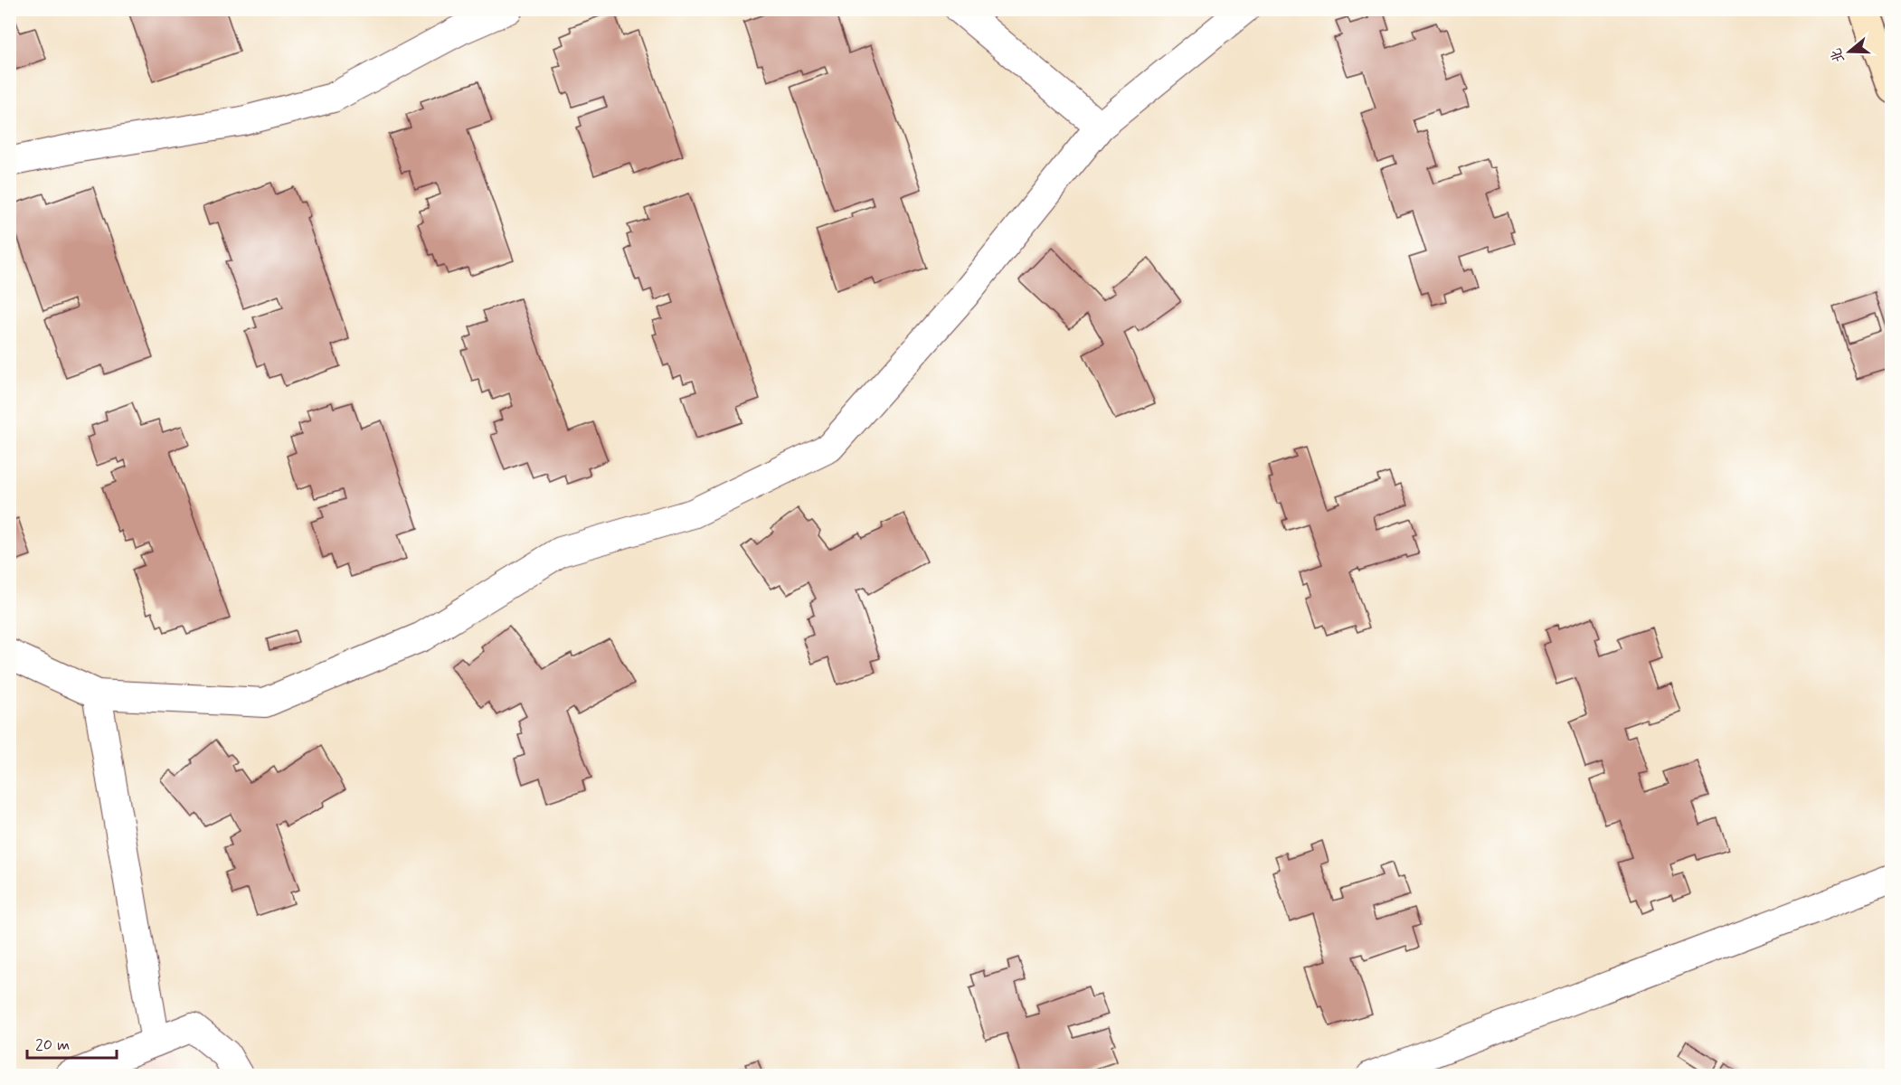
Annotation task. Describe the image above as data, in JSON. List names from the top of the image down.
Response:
{
  "scale_bar": "20 m",
  "north": "left"
}
